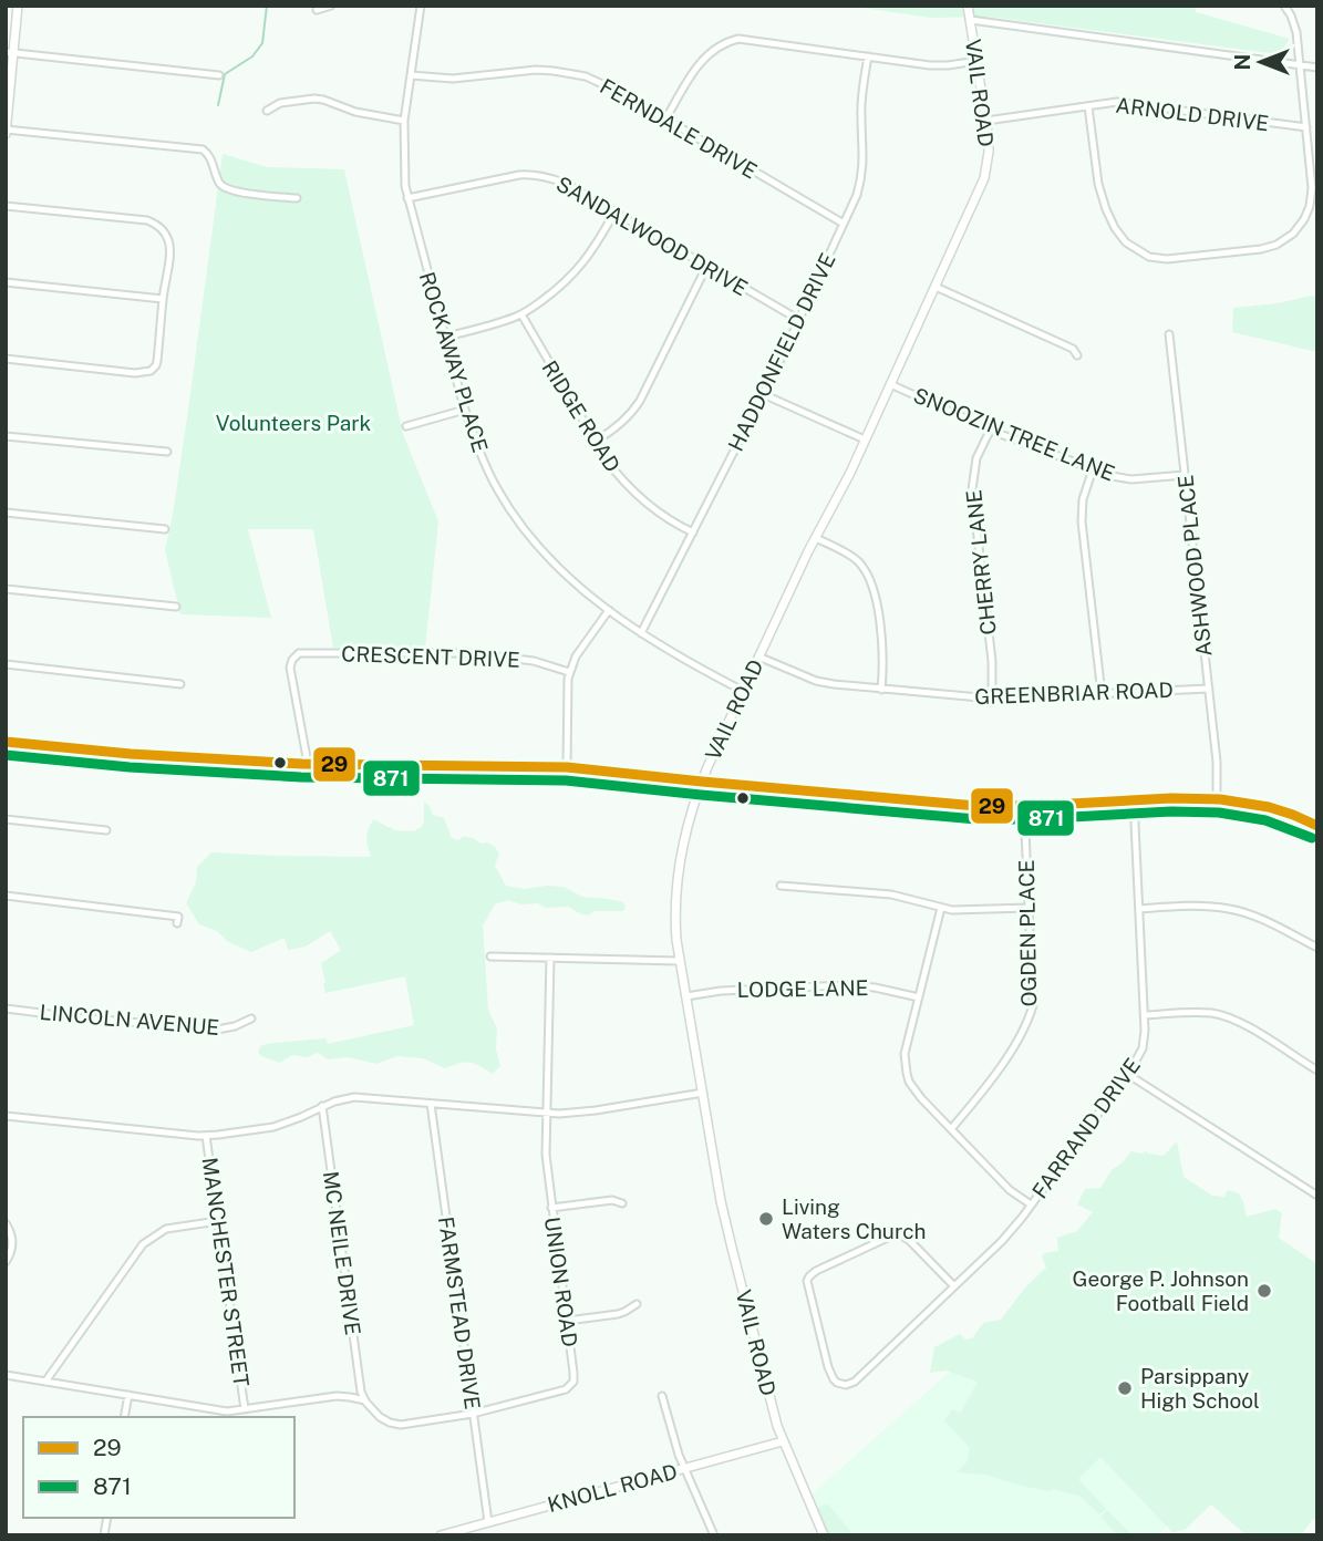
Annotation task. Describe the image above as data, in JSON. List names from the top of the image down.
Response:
{
  "streets": {
    "street": [
      "VAIL ROAD",
      "ARNOLD DRIVE",
      "FERNDALE DRIVE",
      "SANDALWOOD DRIVE",
      "HADDONFIELD DRIVE",
      "ROCKAWAY PLACE",
      "RIDGE ROAD",
      "SNOOZIN TREE LANE",
      "CHERRY LANE",
      "ASHWOOD PLACE",
      "CRESCENT DRIVE",
      "GREENBRIAR ROAD",
      "OGDEN PLACE",
      "LODGE LANE",
      "LINCOLN AVENUE",
      "FARRAND DRIVE",
      "MC NEILE DRIVE",
      "MANCHESTER STREET",
      "UNION ROAD",
      "FARMSTEAD DRIVE",
      "KNOLL ROAD"
    ]
  },
  "crossings": [
    ["VAIL ROAD", "ARNOLD DRIVE"],
    ["VAIL ROAD", "ROCKAWAY PLACE"],
    ["VAIL ROAD", "SNOOZIN TREE LANE"],
    ["VAIL ROAD", "GREENBRIAR ROAD"],
    ["VAIL ROAD", "LODGE LANE"],
    ["VAIL ROAD", "KNOLL ROAD"],
    ["FERNDALE DRIVE", "HADDONFIELD DRIVE"],
    ["FERNDALE DRIVE", "ROCKAWAY PLACE"],
    ["SANDALWOOD DRIVE", "HADDONFIELD DRIVE"],
    ["SANDALWOOD DRIVE", "ROCKAWAY PLACE"],
    ["HADDONFIELD DRIVE", "ROCKAWAY PLACE"],
    ["HADDONFIELD DRIVE", "RIDGE ROAD"],
    ["SNOOZIN TREE LANE", "CHERRY LANE"],
    ["SNOOZIN TREE LANE", "ASHWOOD PLACE"],
    ["CHERRY LANE", "GREENBRIAR ROAD"],
    ["ASHWOOD PLACE", "GREENBRIAR ROAD"],
    ["MC NEILE DRIVE", "UNION ROAD"],
    ["UNION ROAD", "FARMSTEAD DRIVE"],
    ["FARMSTEAD DRIVE", "KNOLL ROAD"]
  ],
  "parks": ["Volunteers Park"],
  "places": ["Living Waters Church", "George P. Johnson Football Field", "Parsippany High School"],
  "lines": ["transit line 29", "transit line 871"],
  "legend": ["29", "871"],
  "north": "left"
}
